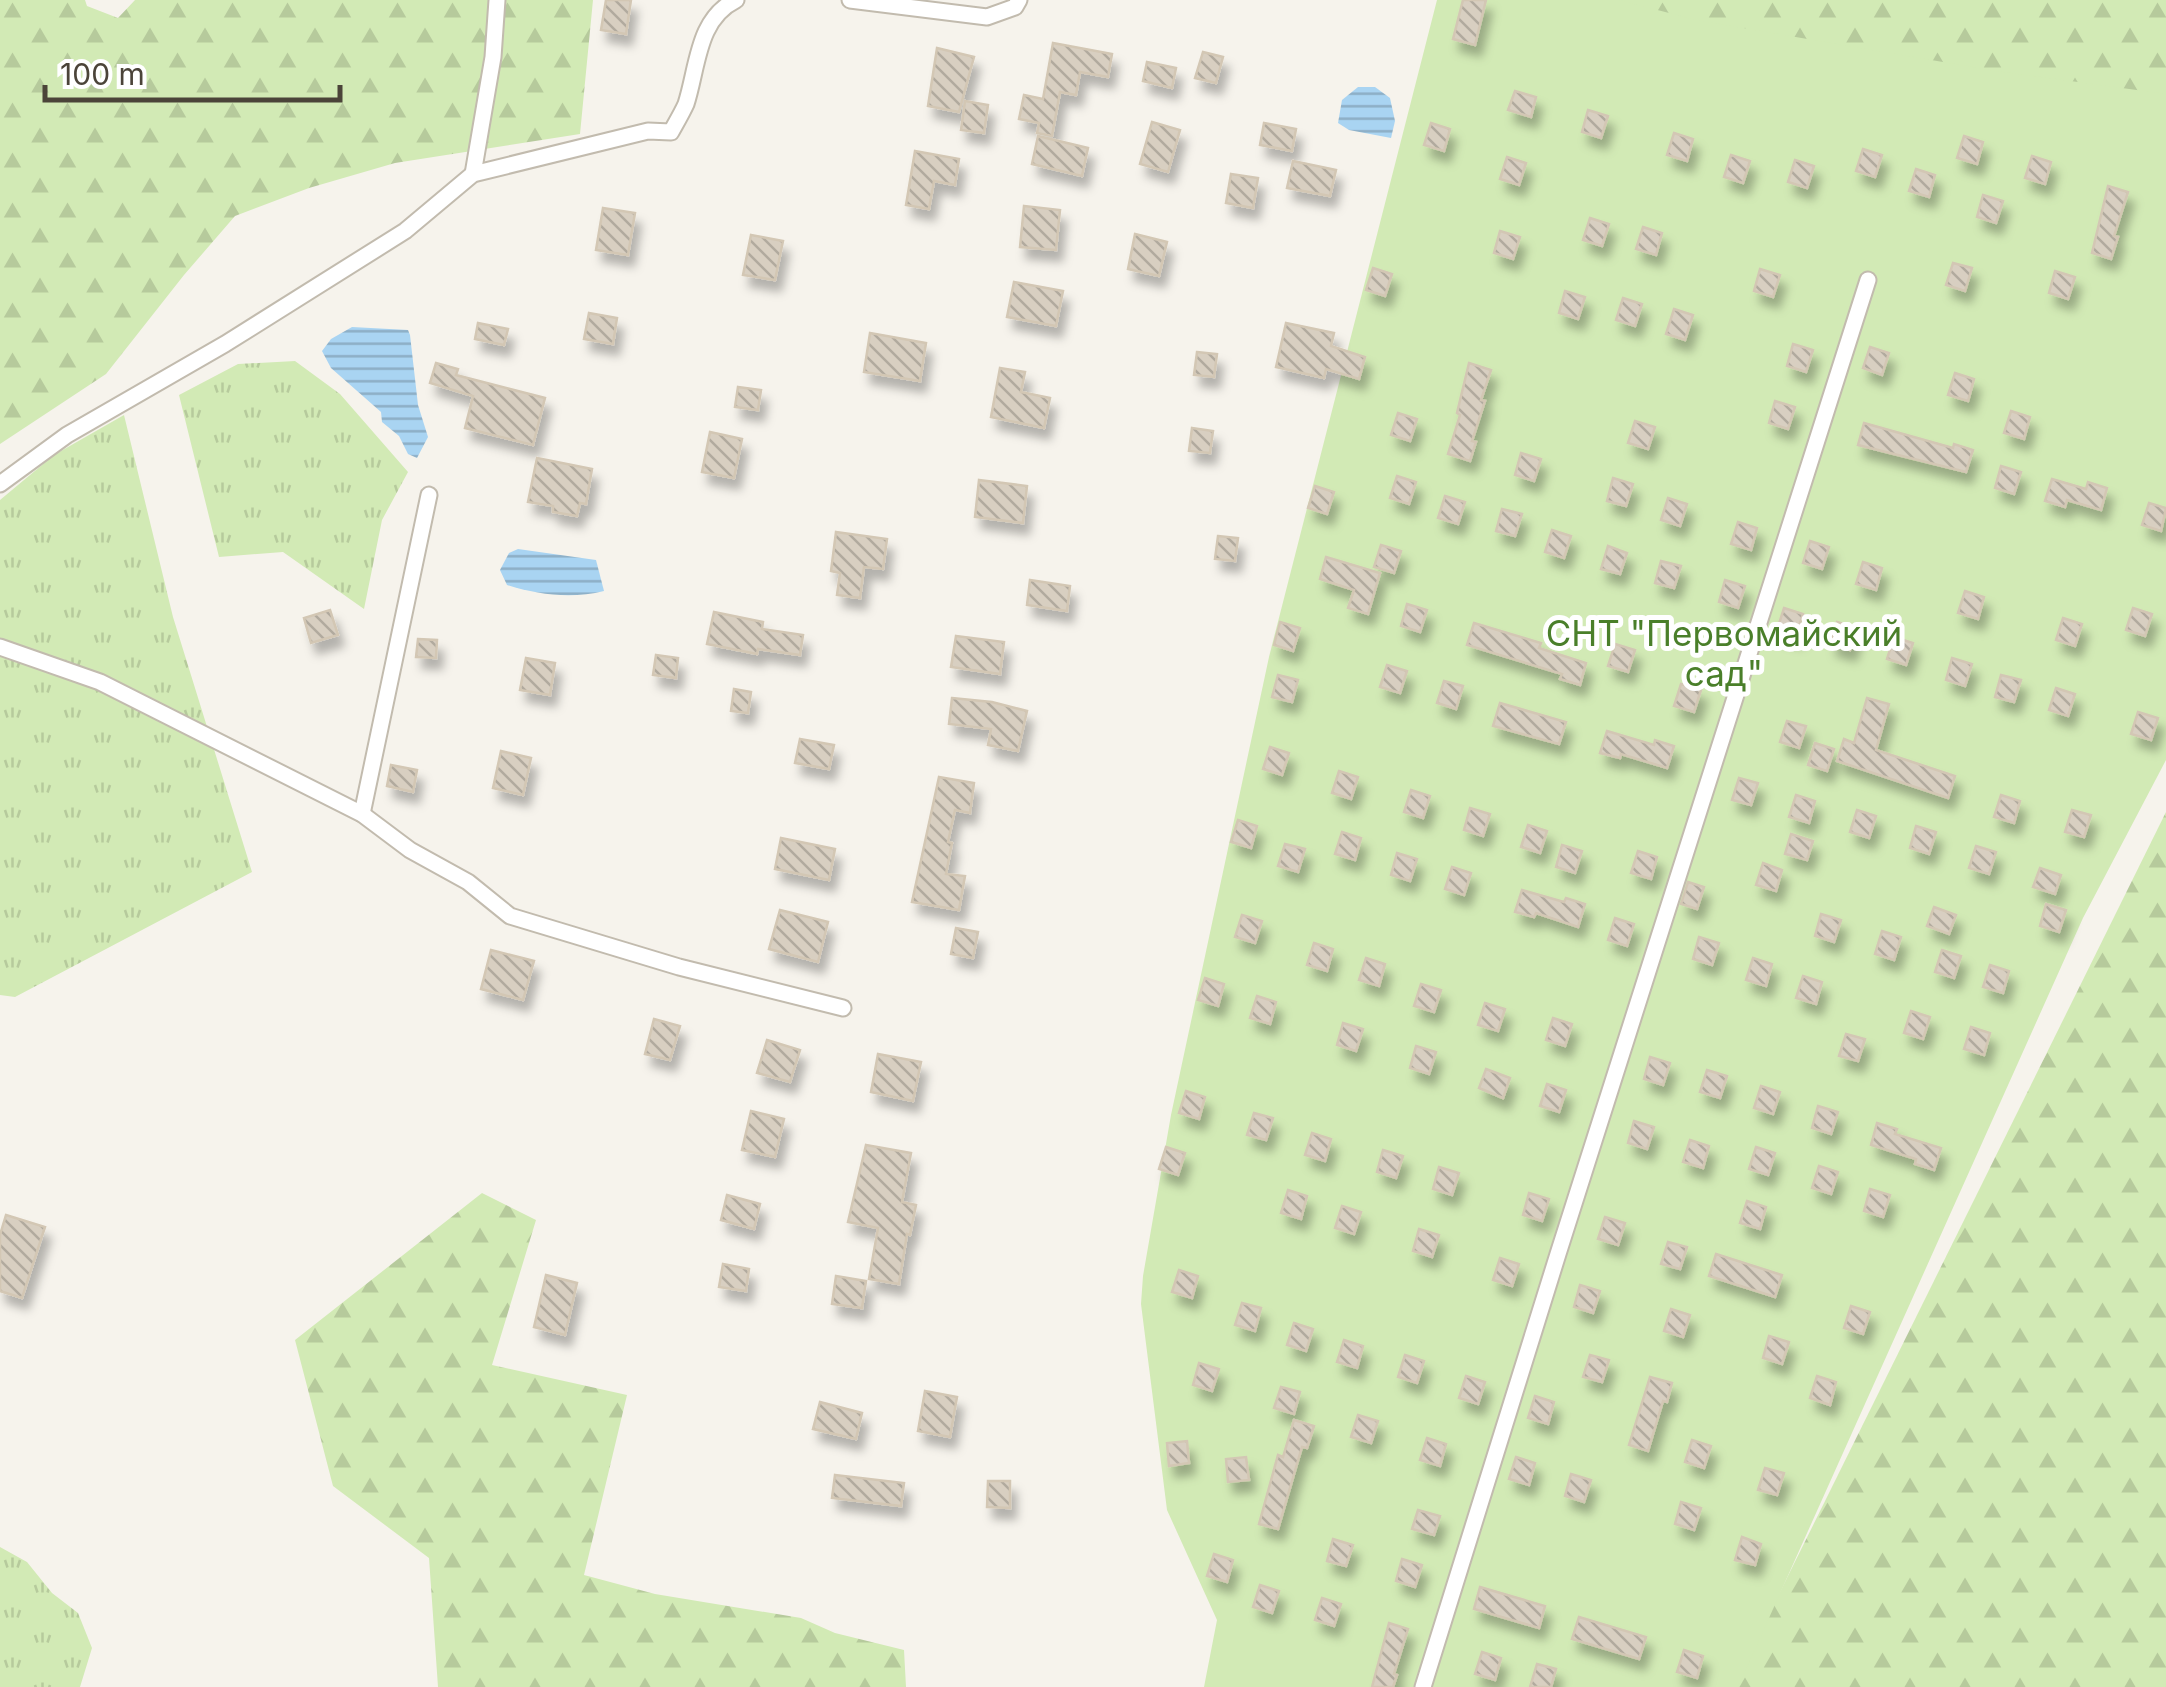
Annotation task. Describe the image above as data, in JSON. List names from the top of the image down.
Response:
{
  "parks": ["СНТ \"Первомайский сад\""],
  "scale_bar": "100 m"
}
